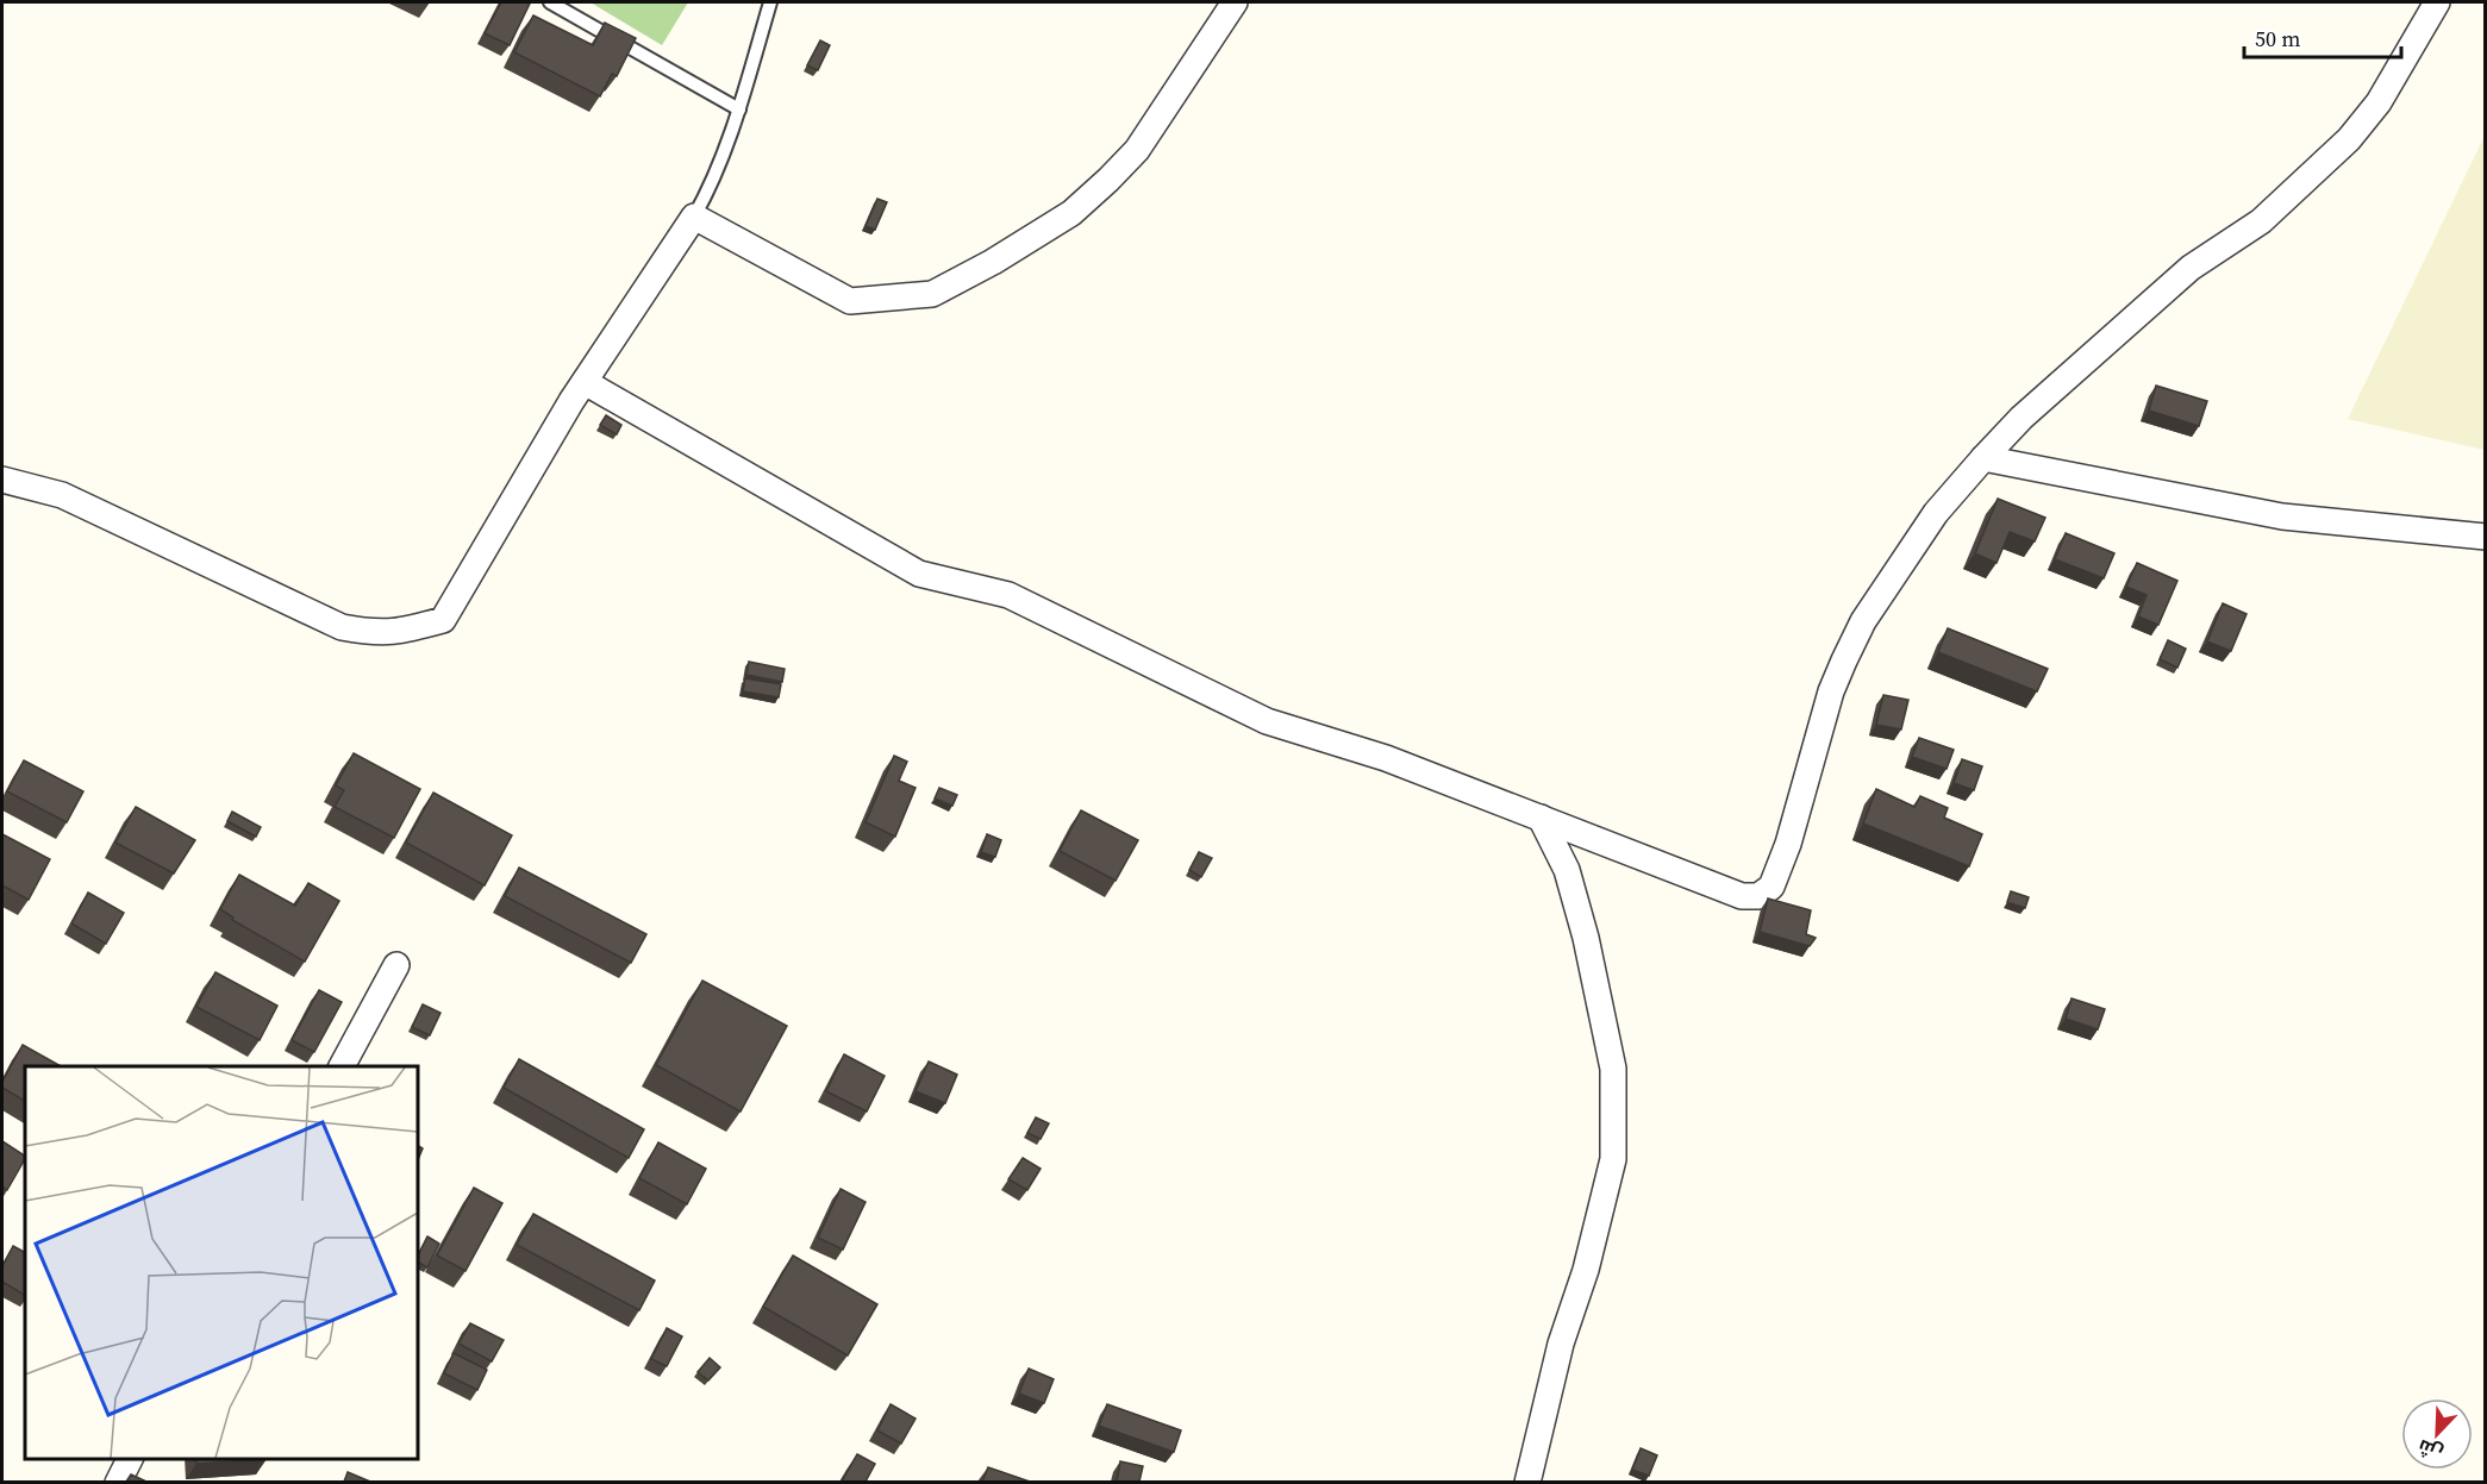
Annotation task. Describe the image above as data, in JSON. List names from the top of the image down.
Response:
{
  "scale_bar": "50 m",
  "north": "bottom left"
}
